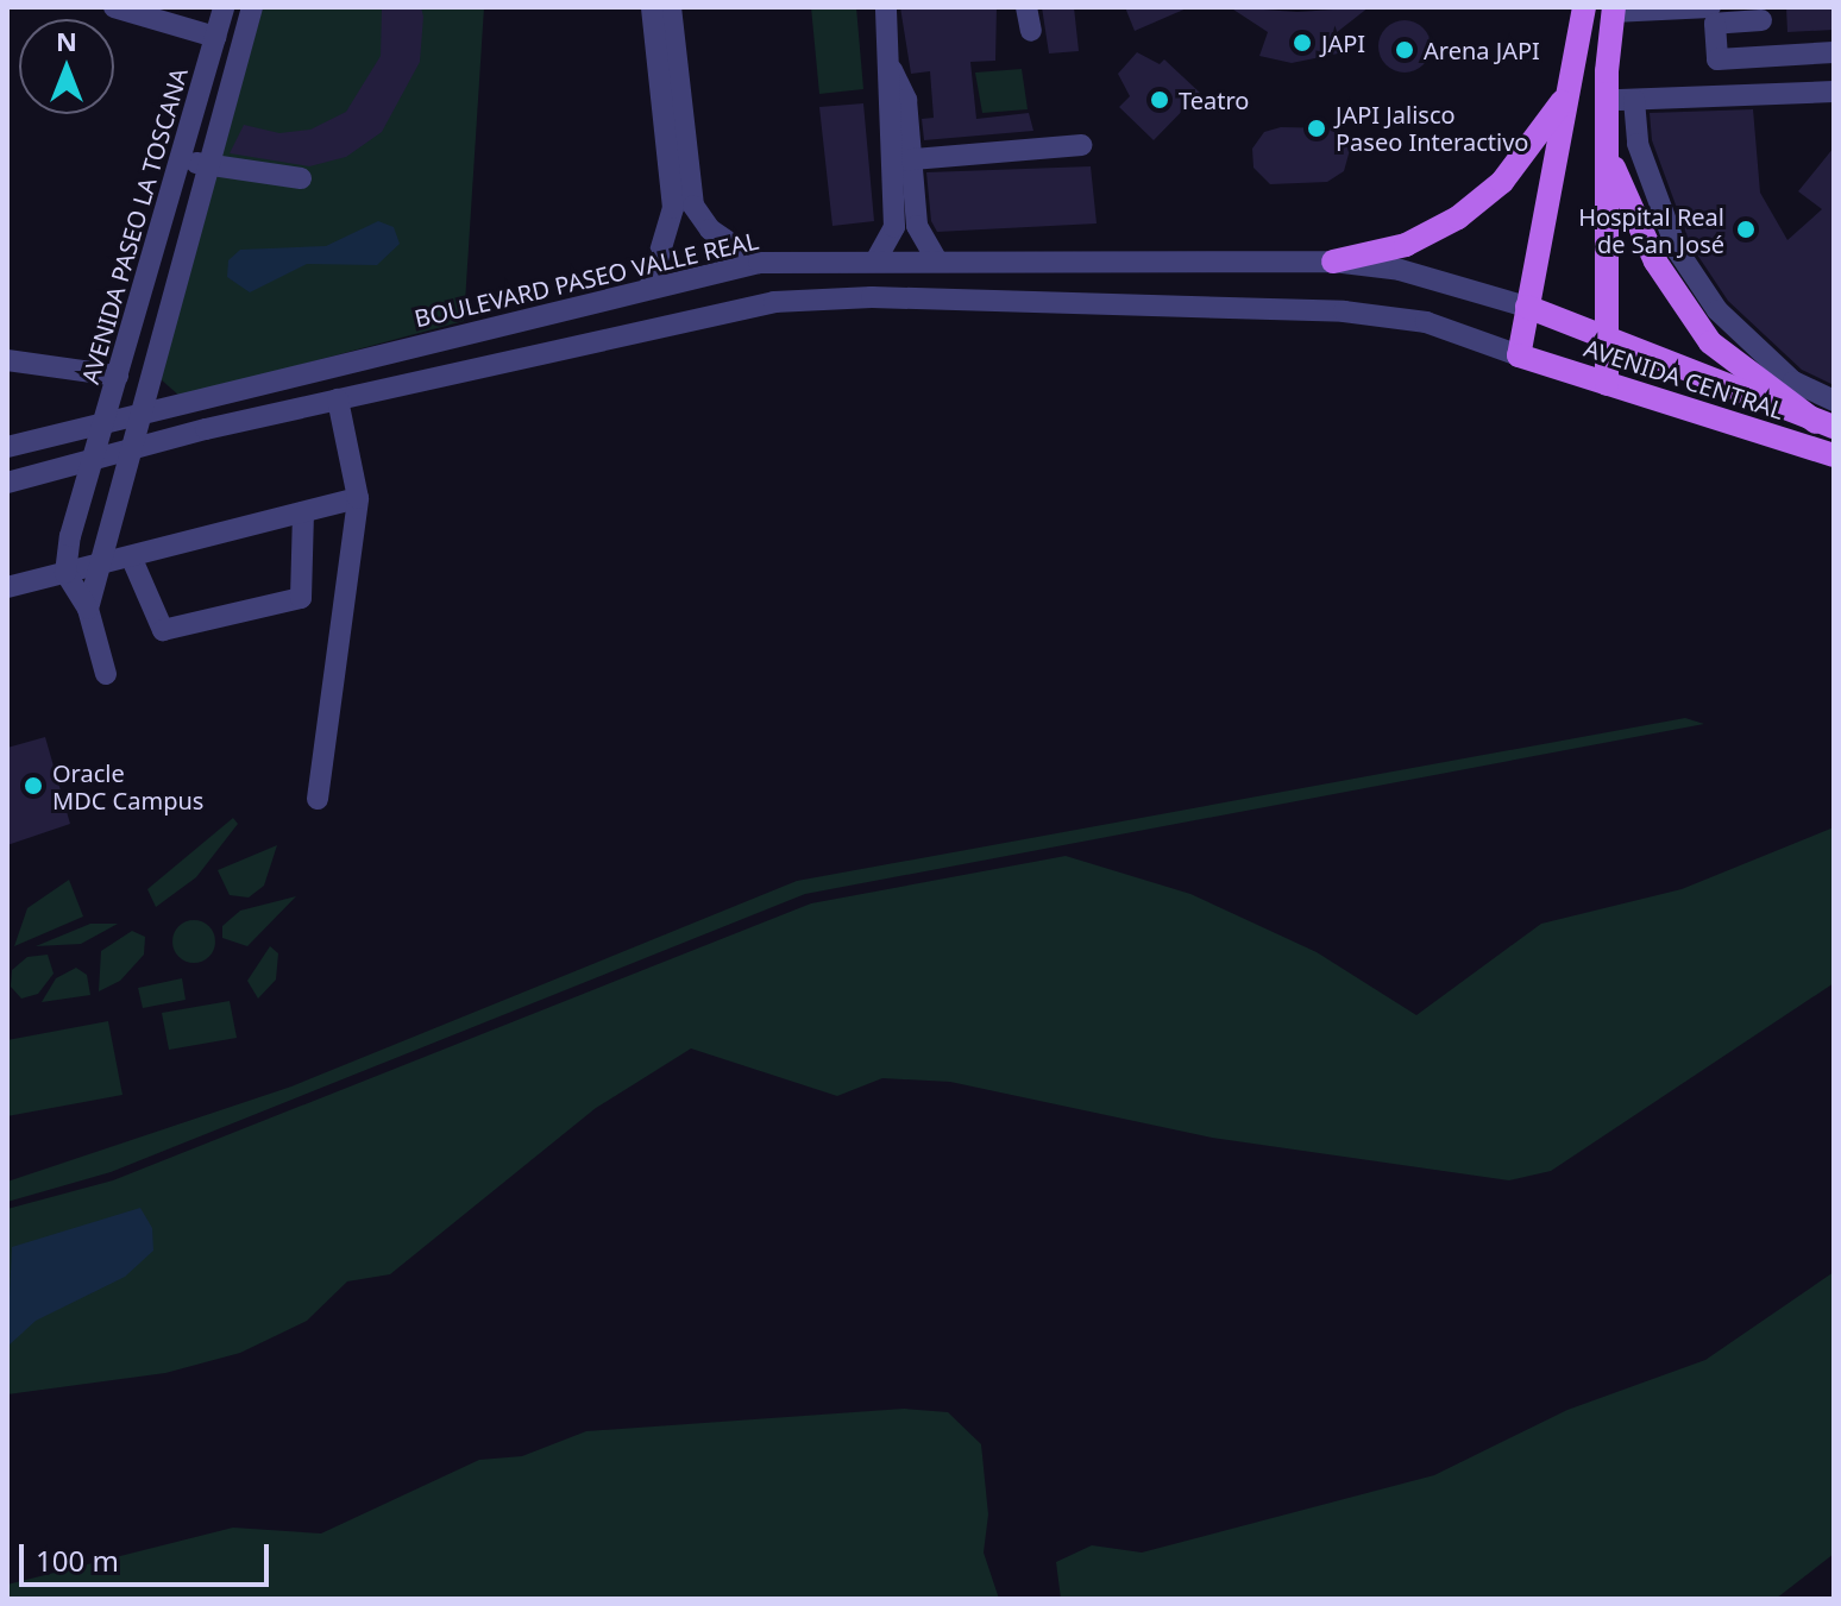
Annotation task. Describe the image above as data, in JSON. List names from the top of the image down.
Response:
{
  "streets": {
    "main road": ["AVENIDA CENTRAL"],
    "street": ["AVENIDA PASEO LA TOSCANA", "BOULEVARD PASEO VALLE REAL"]
  },
  "crossings": [
    ["AVENIDA PASEO LA TOSCANA", "BOULEVARD PASEO VALLE REAL"],
    ["BOULEVARD PASEO VALLE REAL", "AVENIDA CENTRAL"]
  ],
  "places": [
    "JAPI",
    "Arena JAPI",
    "Teatro",
    "JAPI Jalisco Paseo Interactivo",
    "Hospital Real de San José",
    "Oracle MDC Campus"
  ],
  "scale_bar": "100 m",
  "north": "top"
}
